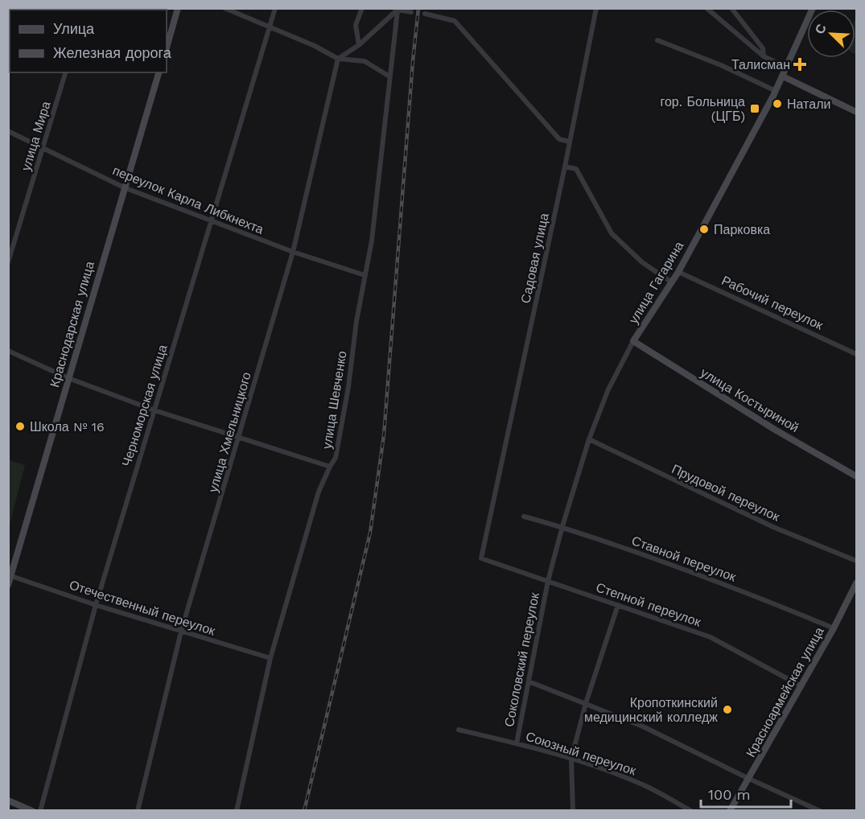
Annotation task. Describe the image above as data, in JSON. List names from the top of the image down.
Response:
{
  "streets": {
    "street": [
      "улица Мира",
      "переулок Карла Либкнехта",
      "Садовая улица",
      "улица Гагарина",
      "Рабочий переулок",
      "Краснодарская улица",
      "улица Шевченко",
      "улица Костыриной",
      "Черноморская улица",
      "улица Хмельницкого",
      "Прудовой переулок",
      "Ставной переулок",
      "Степной переулок",
      "Отечественный переулок",
      "Соколовский переулок",
      "Красноармейская улица",
      "Союзный переулок"
    ]
  },
  "crossings": [
    ["улица Мира", "переулок Карла Либкнехта"],
    ["переулок Карла Либкнехта", "Краснодарская улица"],
    ["переулок Карла Либкнехта", "улица Шевченко"],
    ["переулок Карла Либкнехта", "Черноморская улица"],
    ["переулок Карла Либкнехта", "улица Хмельницкого"],
    ["Садовая улица", "Степной переулок"],
    ["улица Гагарина", "Рабочий переулок"],
    ["улица Гагарина", "улица Костыриной"],
    ["улица Гагарина", "Прудовой переулок"],
    ["улица Гагарина", "Ставной переулок"],
    ["улица Гагарина", "Степной переулок"],
    ["улица Гагарина", "Соколовский переулок"],
    ["Краснодарская улица", "Отечественный переулок"],
    ["улица Шевченко", "Отечественный переулок"],
    ["Черноморская улица", "Отечественный переулок"],
    ["улица Хмельницкого", "Отечественный переулок"],
    ["Ставной переулок", "Красноармейская улица"],
    ["Степной переулок", "Соколовский переулок"],
    ["Степной переулок", "Красноармейская улица"],
    ["Соколовский переулок", "Союзный переулок"]
  ],
  "places": {
    "health": ["Талисман"],
    "other": [
      "Натали",
      "Парковка",
      "Школа № 16",
      "Кропоткинский медицинский колледж"
    ],
    "transit": ["гор. Больница (ЦГБ)"]
  },
  "legend": ["Улица", "Железная дорога"],
  "scale_bar": "100 m",
  "north": "top left"
}
